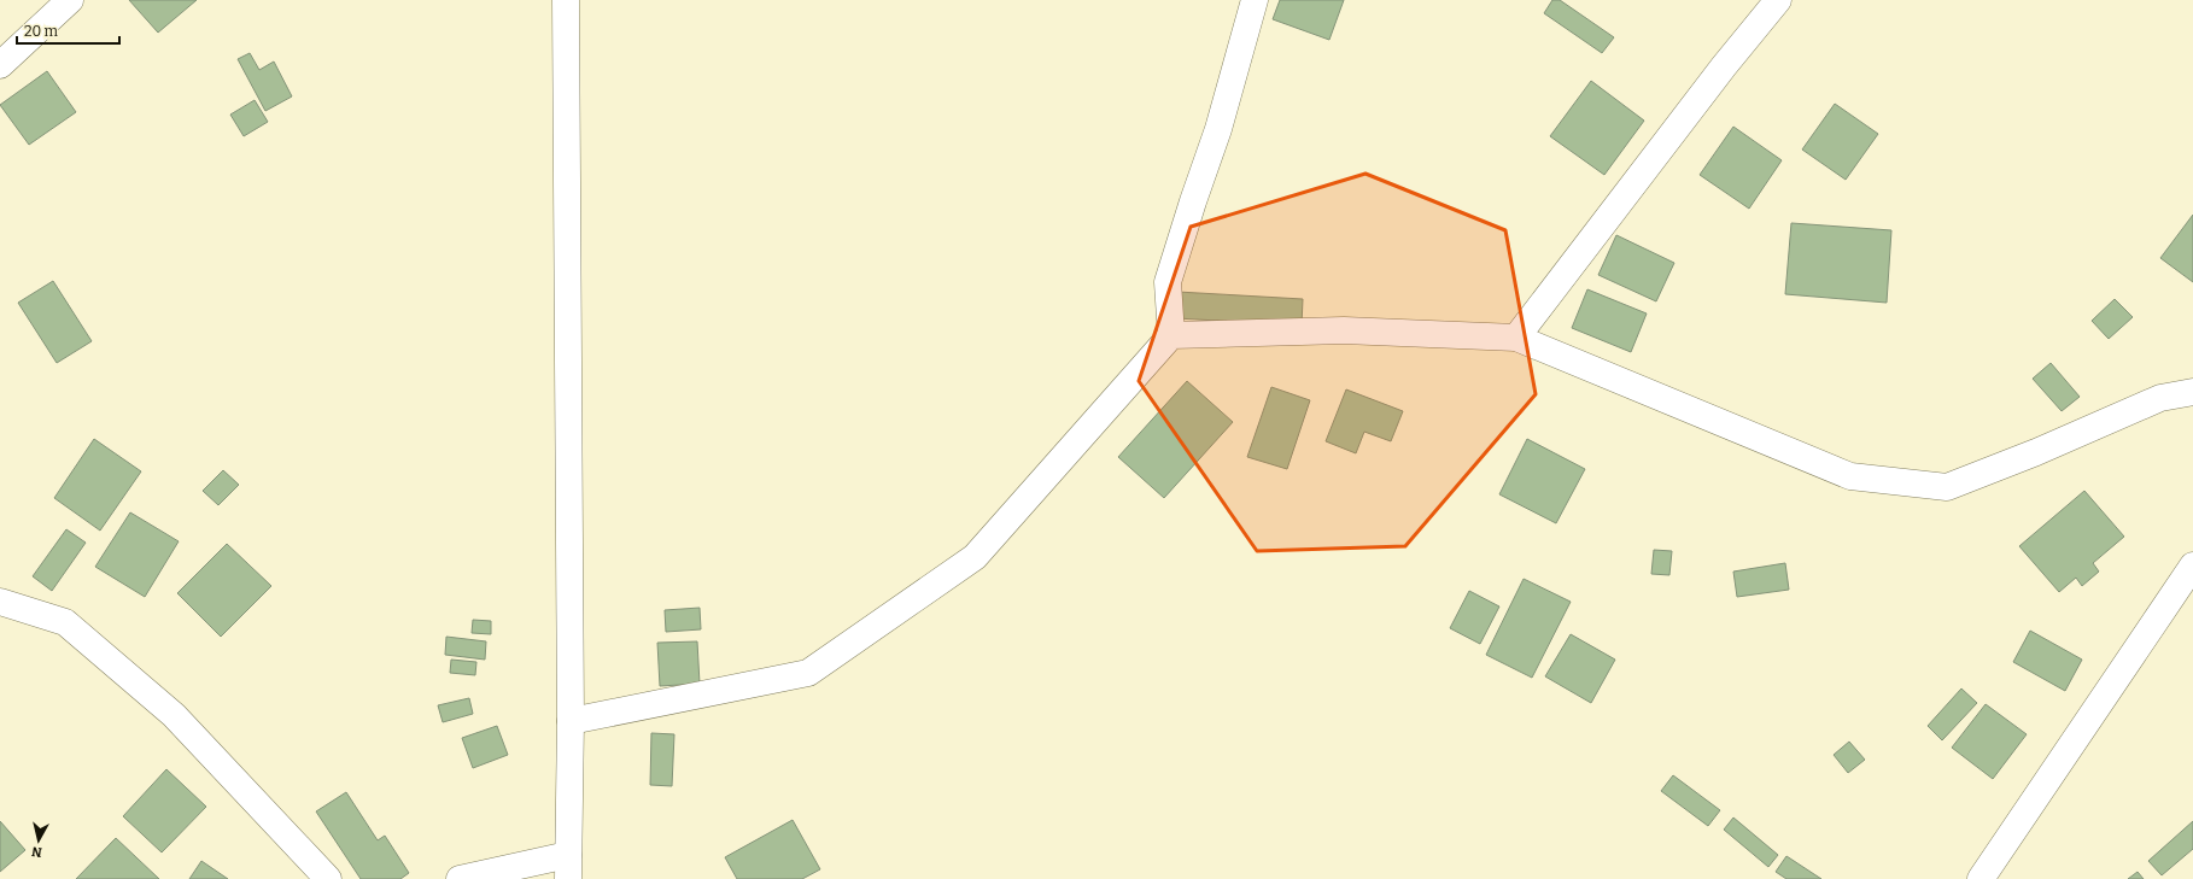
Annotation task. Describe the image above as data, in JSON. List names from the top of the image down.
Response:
{
  "scale_bar": "20 m",
  "north": "bottom"
}
